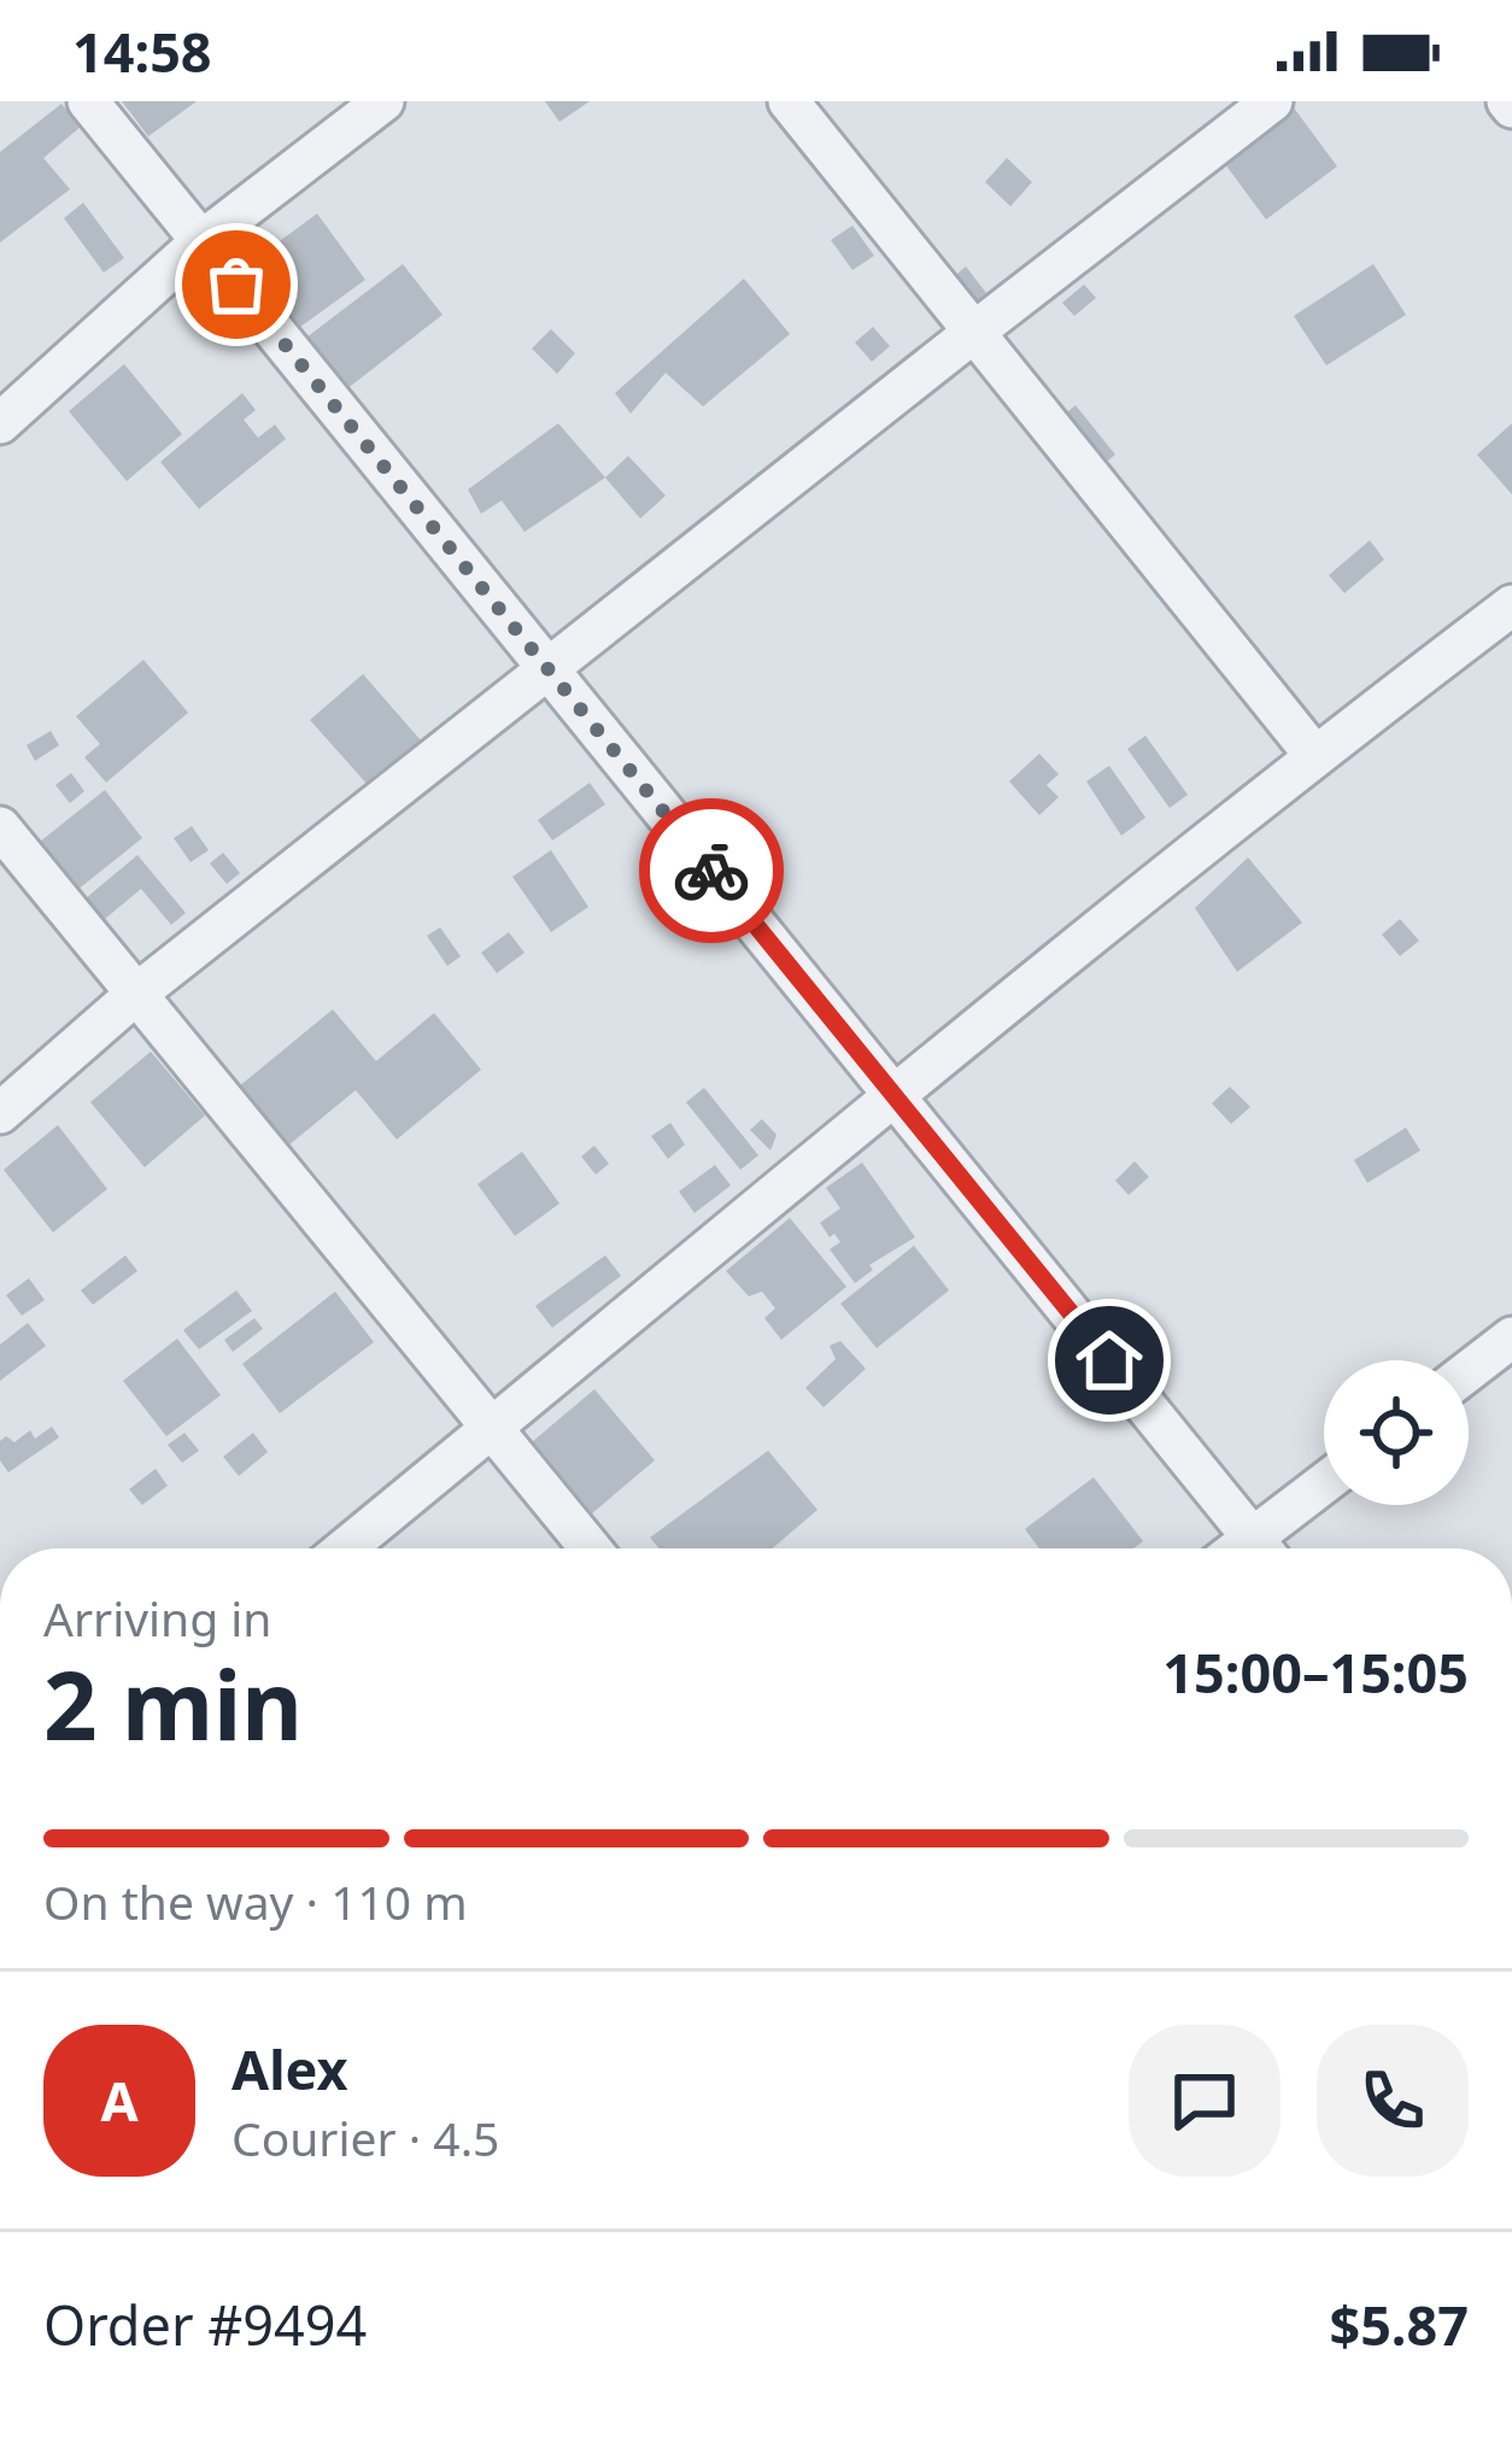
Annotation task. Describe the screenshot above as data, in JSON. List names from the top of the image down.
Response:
{
  "page": {
    "status": "14:58",
    "heading": ["2 min", "Arriving in", "15:00–15:05"],
    "panel": [
      "Alex",
      "Courier · 4.5",
      "Order #9494",
      "$5.87"
    ],
    "bar": "On the way · 110 m",
    "round": "A"
  }
}
